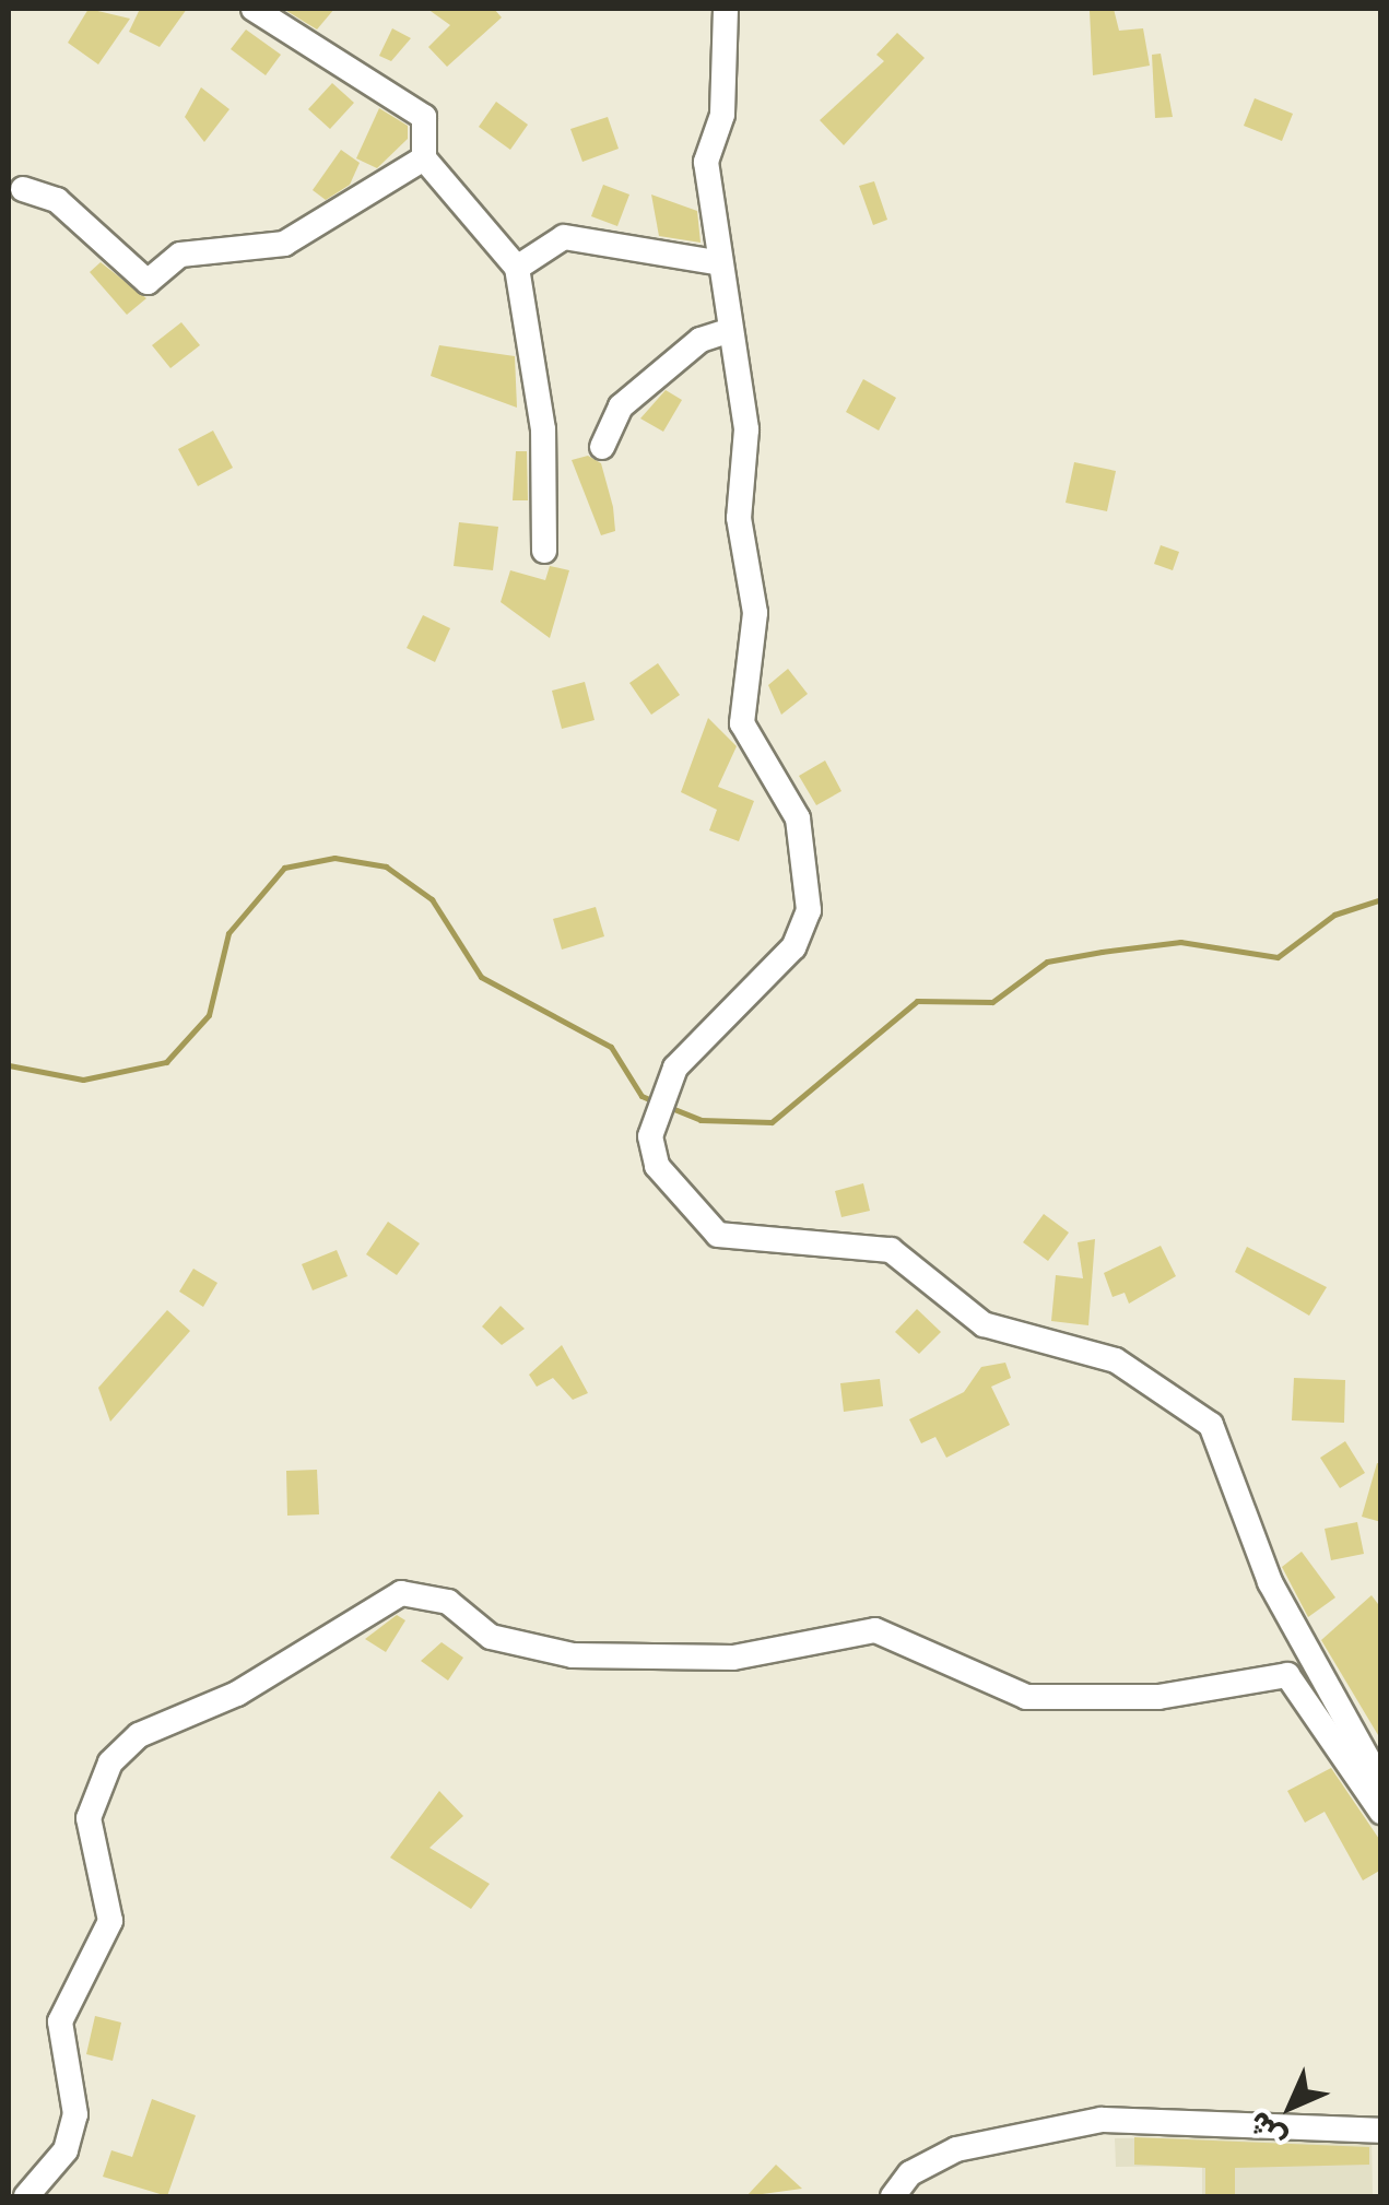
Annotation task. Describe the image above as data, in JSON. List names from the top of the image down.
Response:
{
  "north": "bottom left"
}
